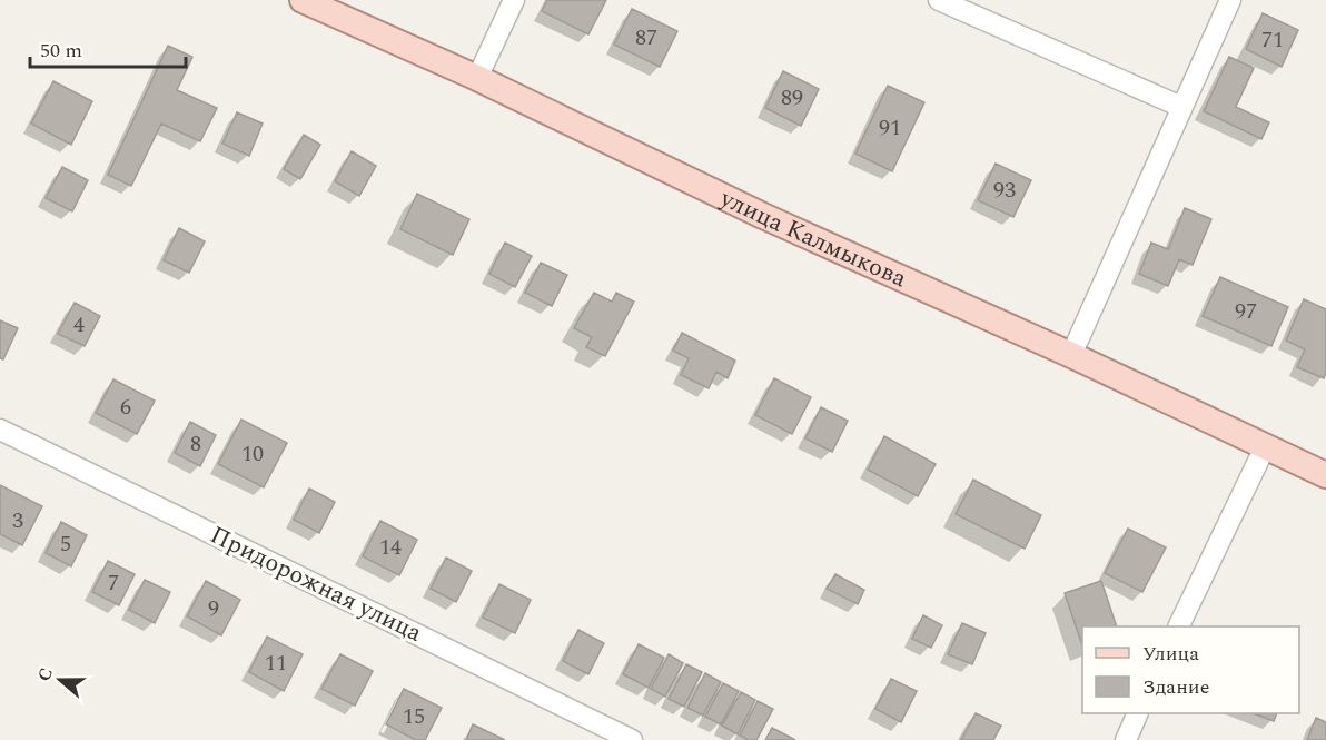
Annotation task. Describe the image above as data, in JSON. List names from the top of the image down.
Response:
{
  "streets": {
    "main road": ["улица Калмыкова"],
    "street": ["Придорожная улица"]
  },
  "house_numbers": [
    "87",
    "71",
    "89",
    "91",
    "93",
    "97",
    "4",
    "6",
    "8",
    "10",
    "3",
    "5",
    "14",
    "7",
    "9",
    "11",
    "15"
  ],
  "legend": ["Улица", "Здание"],
  "scale_bar": "50 m",
  "north": "left"
}
